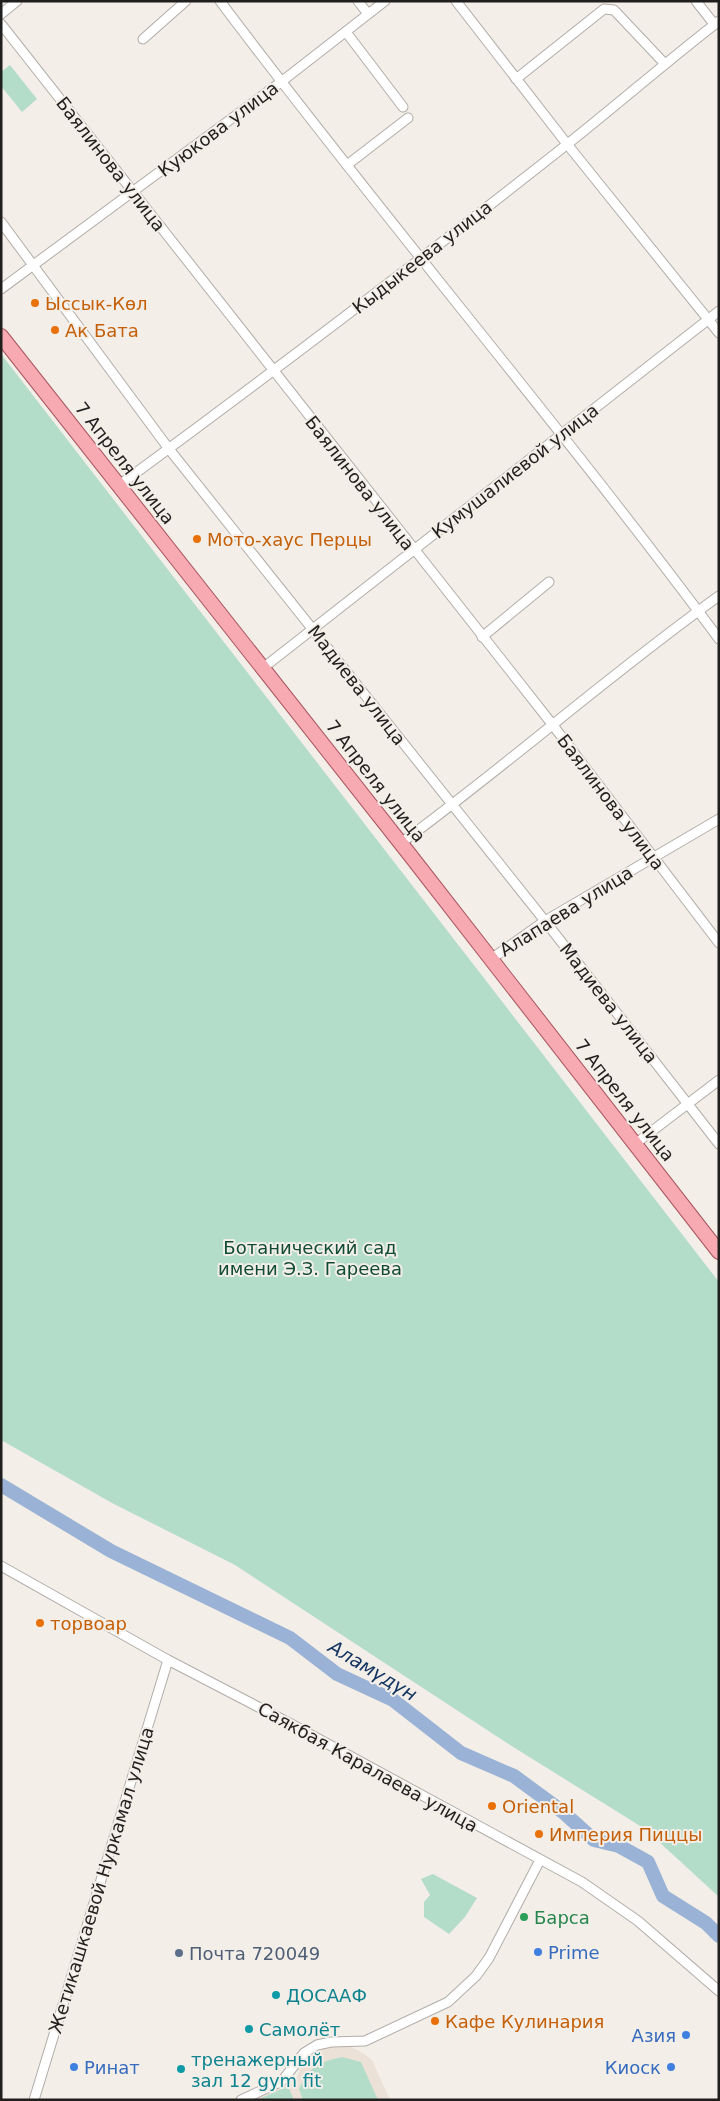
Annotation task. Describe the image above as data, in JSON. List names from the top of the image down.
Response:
{
  "streets": {
    "main road": ["7 Апреля улица"],
    "street": [
      "Куюкова улица",
      "Баялинова улица",
      "Кыдыкеева улица",
      "Кумушалиевой улица",
      "Мадиева улица",
      "Алапаева улица",
      "Саякбая Каралаева улица",
      "Жетикашкаевой Нуркамал улица"
    ]
  },
  "crossings": [
    ["Куюкова улица", "Баялинова улица"],
    ["Куюкова улица", "Мадиева улица"],
    ["Баялинова улица", "Кыдыкеева улица"],
    ["Баялинова улица", "Кумушалиевой улица"],
    ["Баялинова улица", "Алапаева улица"],
    ["Кыдыкеева улица", "7 Апреля улица"],
    ["Кыдыкеева улица", "Мадиева улица"],
    ["7 Апреля улица", "Кумушалиевой улица"],
    ["7 Апреля улица", "Алапаева улица"],
    ["Кумушалиевой улица", "Мадиева улица"],
    ["Мадиева улица", "Алапаева улица"],
    ["Саякбая Каралаева улица", "Жетикашкаевой Нуркамал улица"]
  ],
  "water": ["Аламүдүн"],
  "parks": ["Ботанический сад имени Э.З. Гареева"],
  "places": [
    "Ыссык-Көл",
    "Ак Бата",
    "Мото-хаус Перцы",
    "торвоар",
    "Oriental",
    "Империя Пиццы",
    "Барса",
    "Prime",
    "Почта 720049",
    "ДОСААФ",
    "Кафе Кулинария",
    "Самолёт",
    "Азия",
    "Ринат",
    "Киоск",
    "тренажерный зал 12 gym fit"
  ]
}
